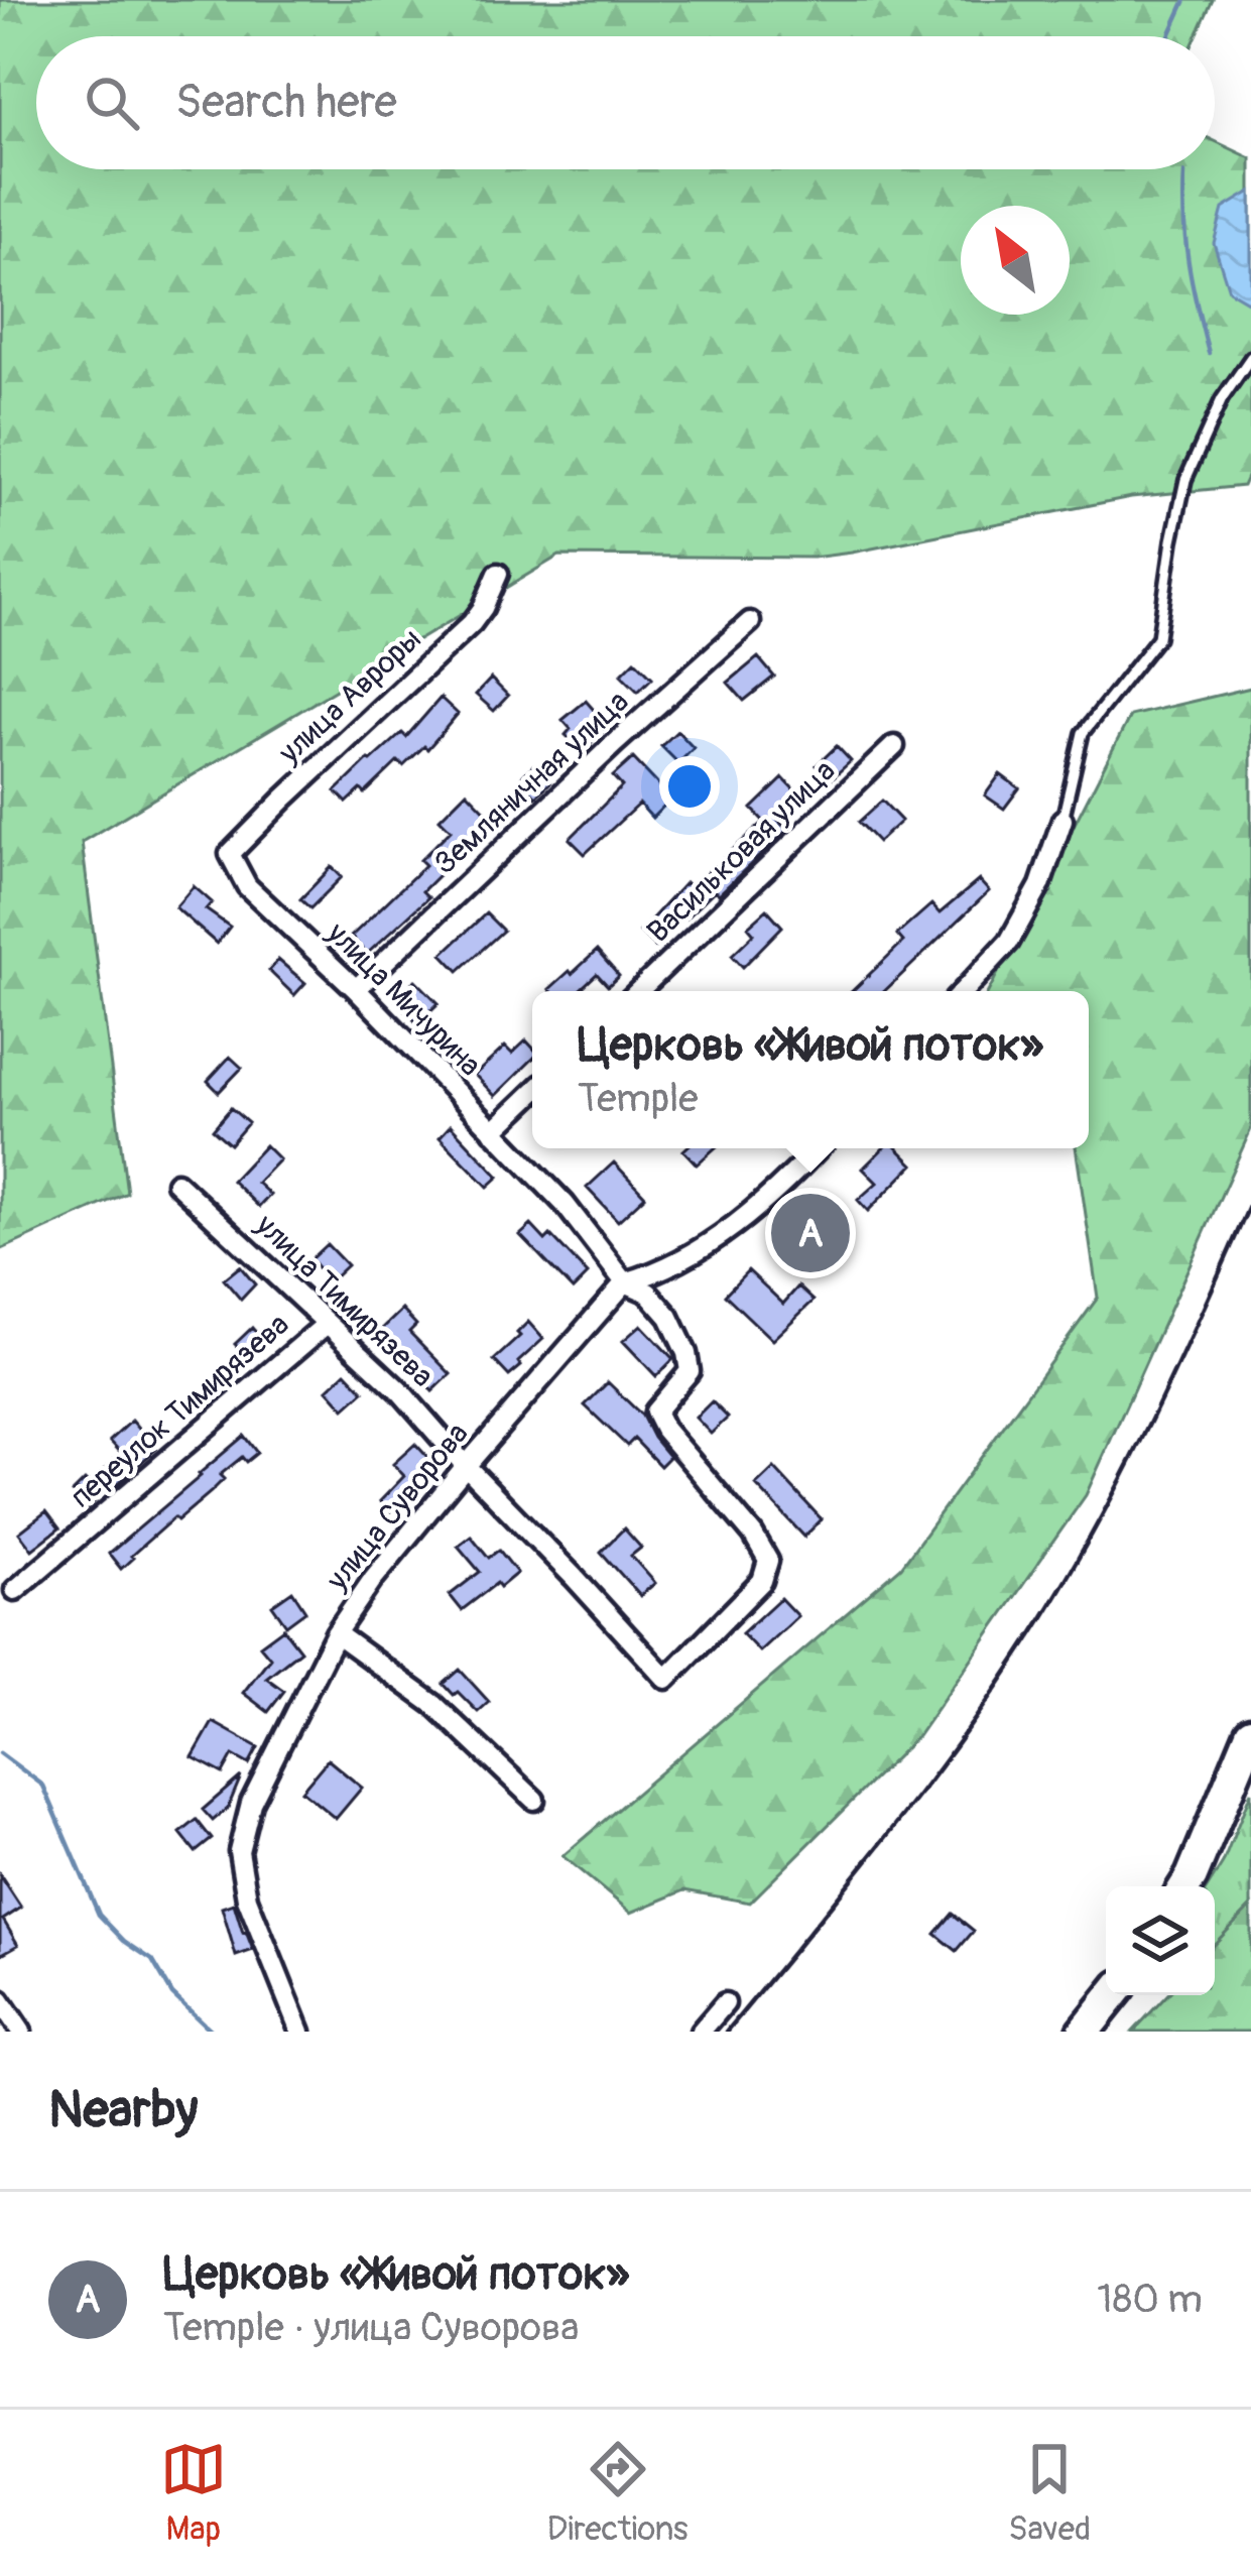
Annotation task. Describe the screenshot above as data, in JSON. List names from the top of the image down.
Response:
{
  "streets": {
    "street": [
      "улица Авроры",
      "Земляничная улица",
      "Васильковая улица",
      "улица Мичурина",
      "улица Тимирязева",
      "переулок Тимирязева",
      "улица Суворова"
    ]
  },
  "crossings": [
    ["улица Авроры", "улица Мичурина"],
    ["Земляничная улица", "улица Мичурина"],
    ["улица Мичурина", "улица Тимирязева"],
    ["улица Мичурина", "улица Суворова"],
    ["улица Тимирязева", "переулок Тимирязева"],
    ["улица Тимирязева", "улица Суворова"]
  ],
  "north": "top left",
  "page": {
    "search": "Search here",
    "popup": ["Церковь «Живой поток»", "Temple"],
    "pins": "A",
    "heading": "Nearby",
    "list": [
      {
        "mark": "A",
        "name": "Церковь «Живой поток»",
        "note": "Temple · улица Суворова",
        "value": "180 m"
      }
    ],
    "nav": ["Map", "Directions", "Saved"]
  }
}
